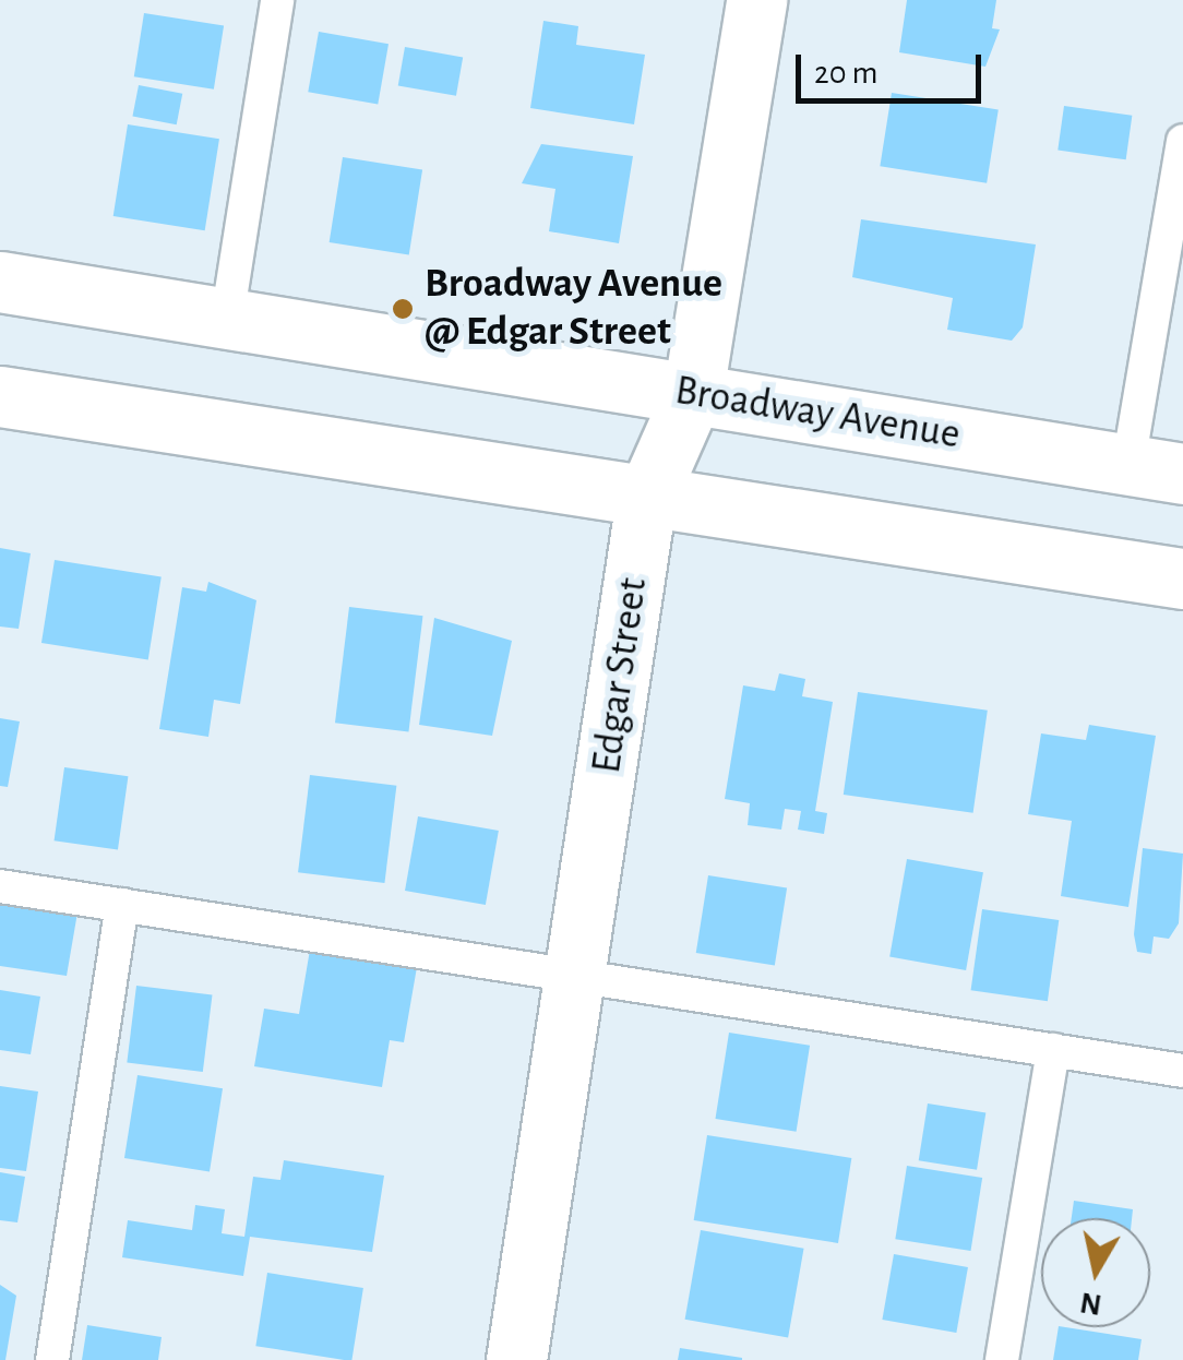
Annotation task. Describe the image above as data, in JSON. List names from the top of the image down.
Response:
{
  "streets": {
    "street": ["Broadway Avenue", "Edgar Street"]
  },
  "crossings": [
    ["Broadway Avenue", "Edgar Street"]
  ],
  "places": ["Broadway Avenue @ Edgar Street"],
  "scale_bar": "20 m",
  "north": "bottom"
}
